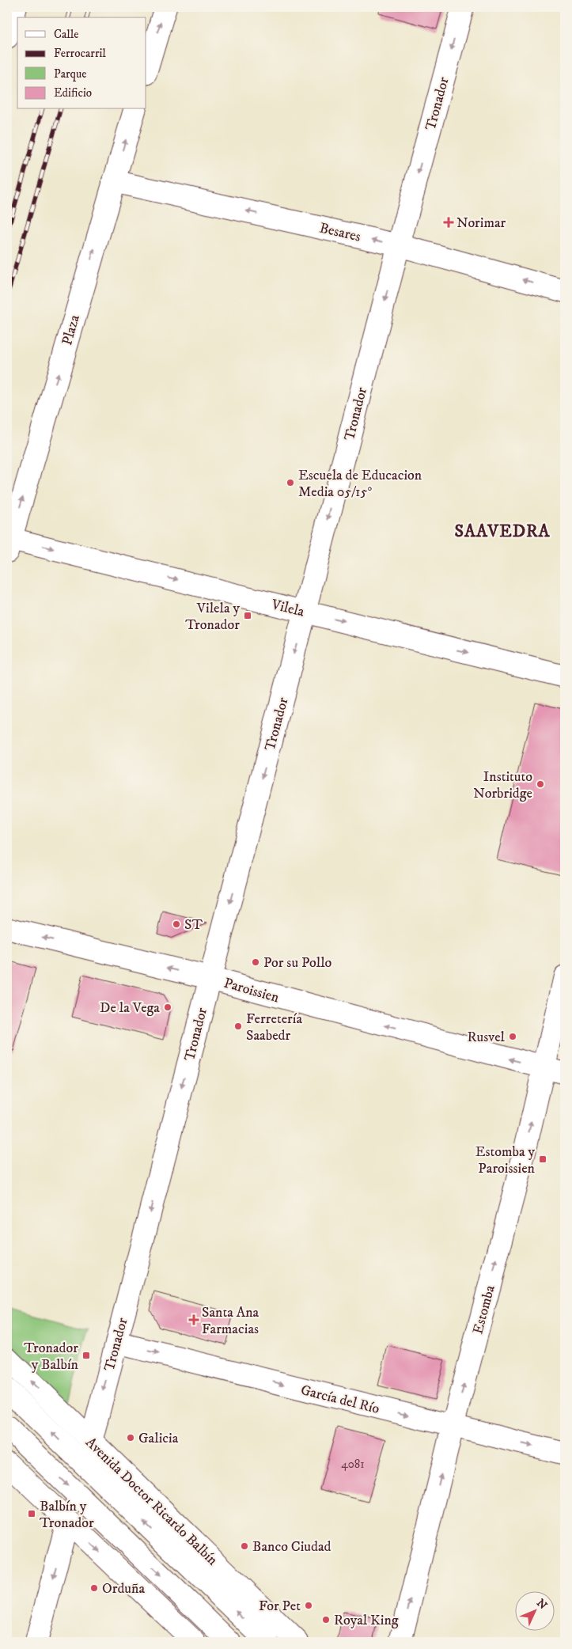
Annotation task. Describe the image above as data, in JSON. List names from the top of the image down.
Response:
{
  "streets": {
    "street": [
      "Tronador",
      "Besares",
      "Plaza",
      "Vilela",
      "Paroissien",
      "Estomba",
      "García del Río",
      "Avenida Doctor Ricardo Balbín"
    ]
  },
  "crossings": [
    ["Tronador", "Besares"],
    ["Tronador", "Vilela"],
    ["Tronador", "Paroissien"],
    ["Tronador", "García del Río"],
    ["Tronador", "Avenida Doctor Ricardo Balbín"],
    ["Besares", "Plaza"],
    ["Plaza", "Vilela"],
    ["Paroissien", "Estomba"],
    ["Estomba", "García del Río"]
  ],
  "one_way": [
    "Tronador",
    "Besares",
    "Plaza",
    "Vilela",
    "Paroissien",
    "Estomba",
    "García del Río"
  ],
  "districts": ["SAAVEDRA"],
  "places": {
    "health": ["Norimar", "Santa Ana Farmacias"],
    "other": [
      "Escuela de Educacion Media 05/15°",
      "Instituto Norbridge",
      "ST",
      "Por su Pollo",
      "De la Vega",
      "Ferretería Saabedr",
      "Rusvel",
      "Galicia",
      "Banco Ciudad",
      "Orduña",
      "For Pet",
      "Royal King"
    ],
    "transit": [
      "Vilela y Tronador",
      "Estomba y Paroissien",
      "Tronador y Balbín",
      "Balbín y Tronador"
    ]
  },
  "house_numbers": ["4081"],
  "legend": [
    "Calle",
    "Ferrocarril",
    "Parque",
    "Edificio"
  ],
  "north": "top right"
}
